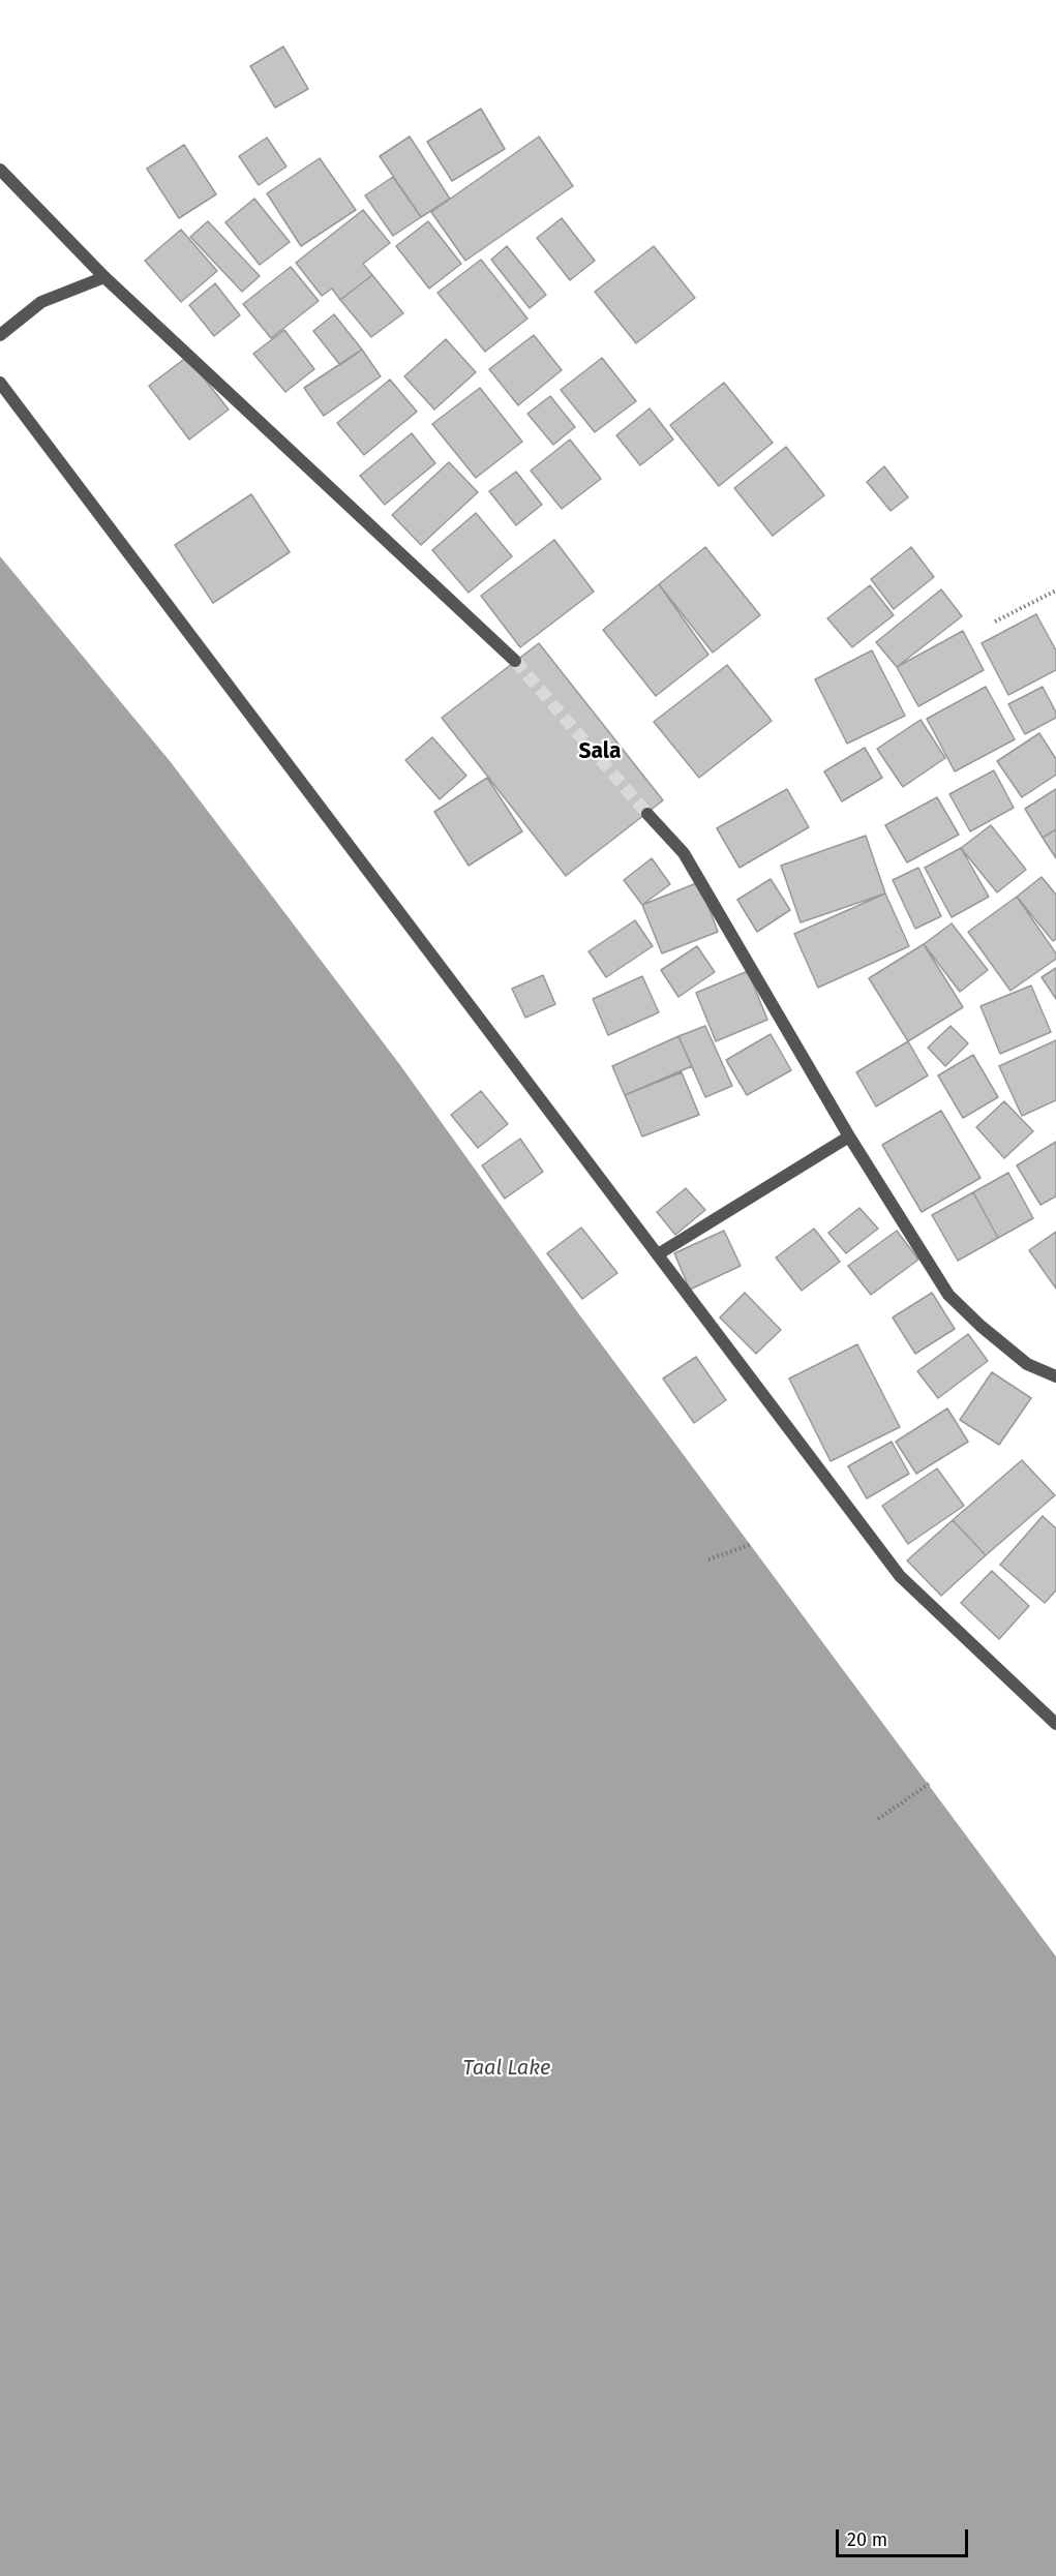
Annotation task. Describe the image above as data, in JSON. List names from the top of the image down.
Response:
{
  "districts": ["Sala"],
  "water": ["Taal Lake"],
  "scale_bar": "20 m"
}
